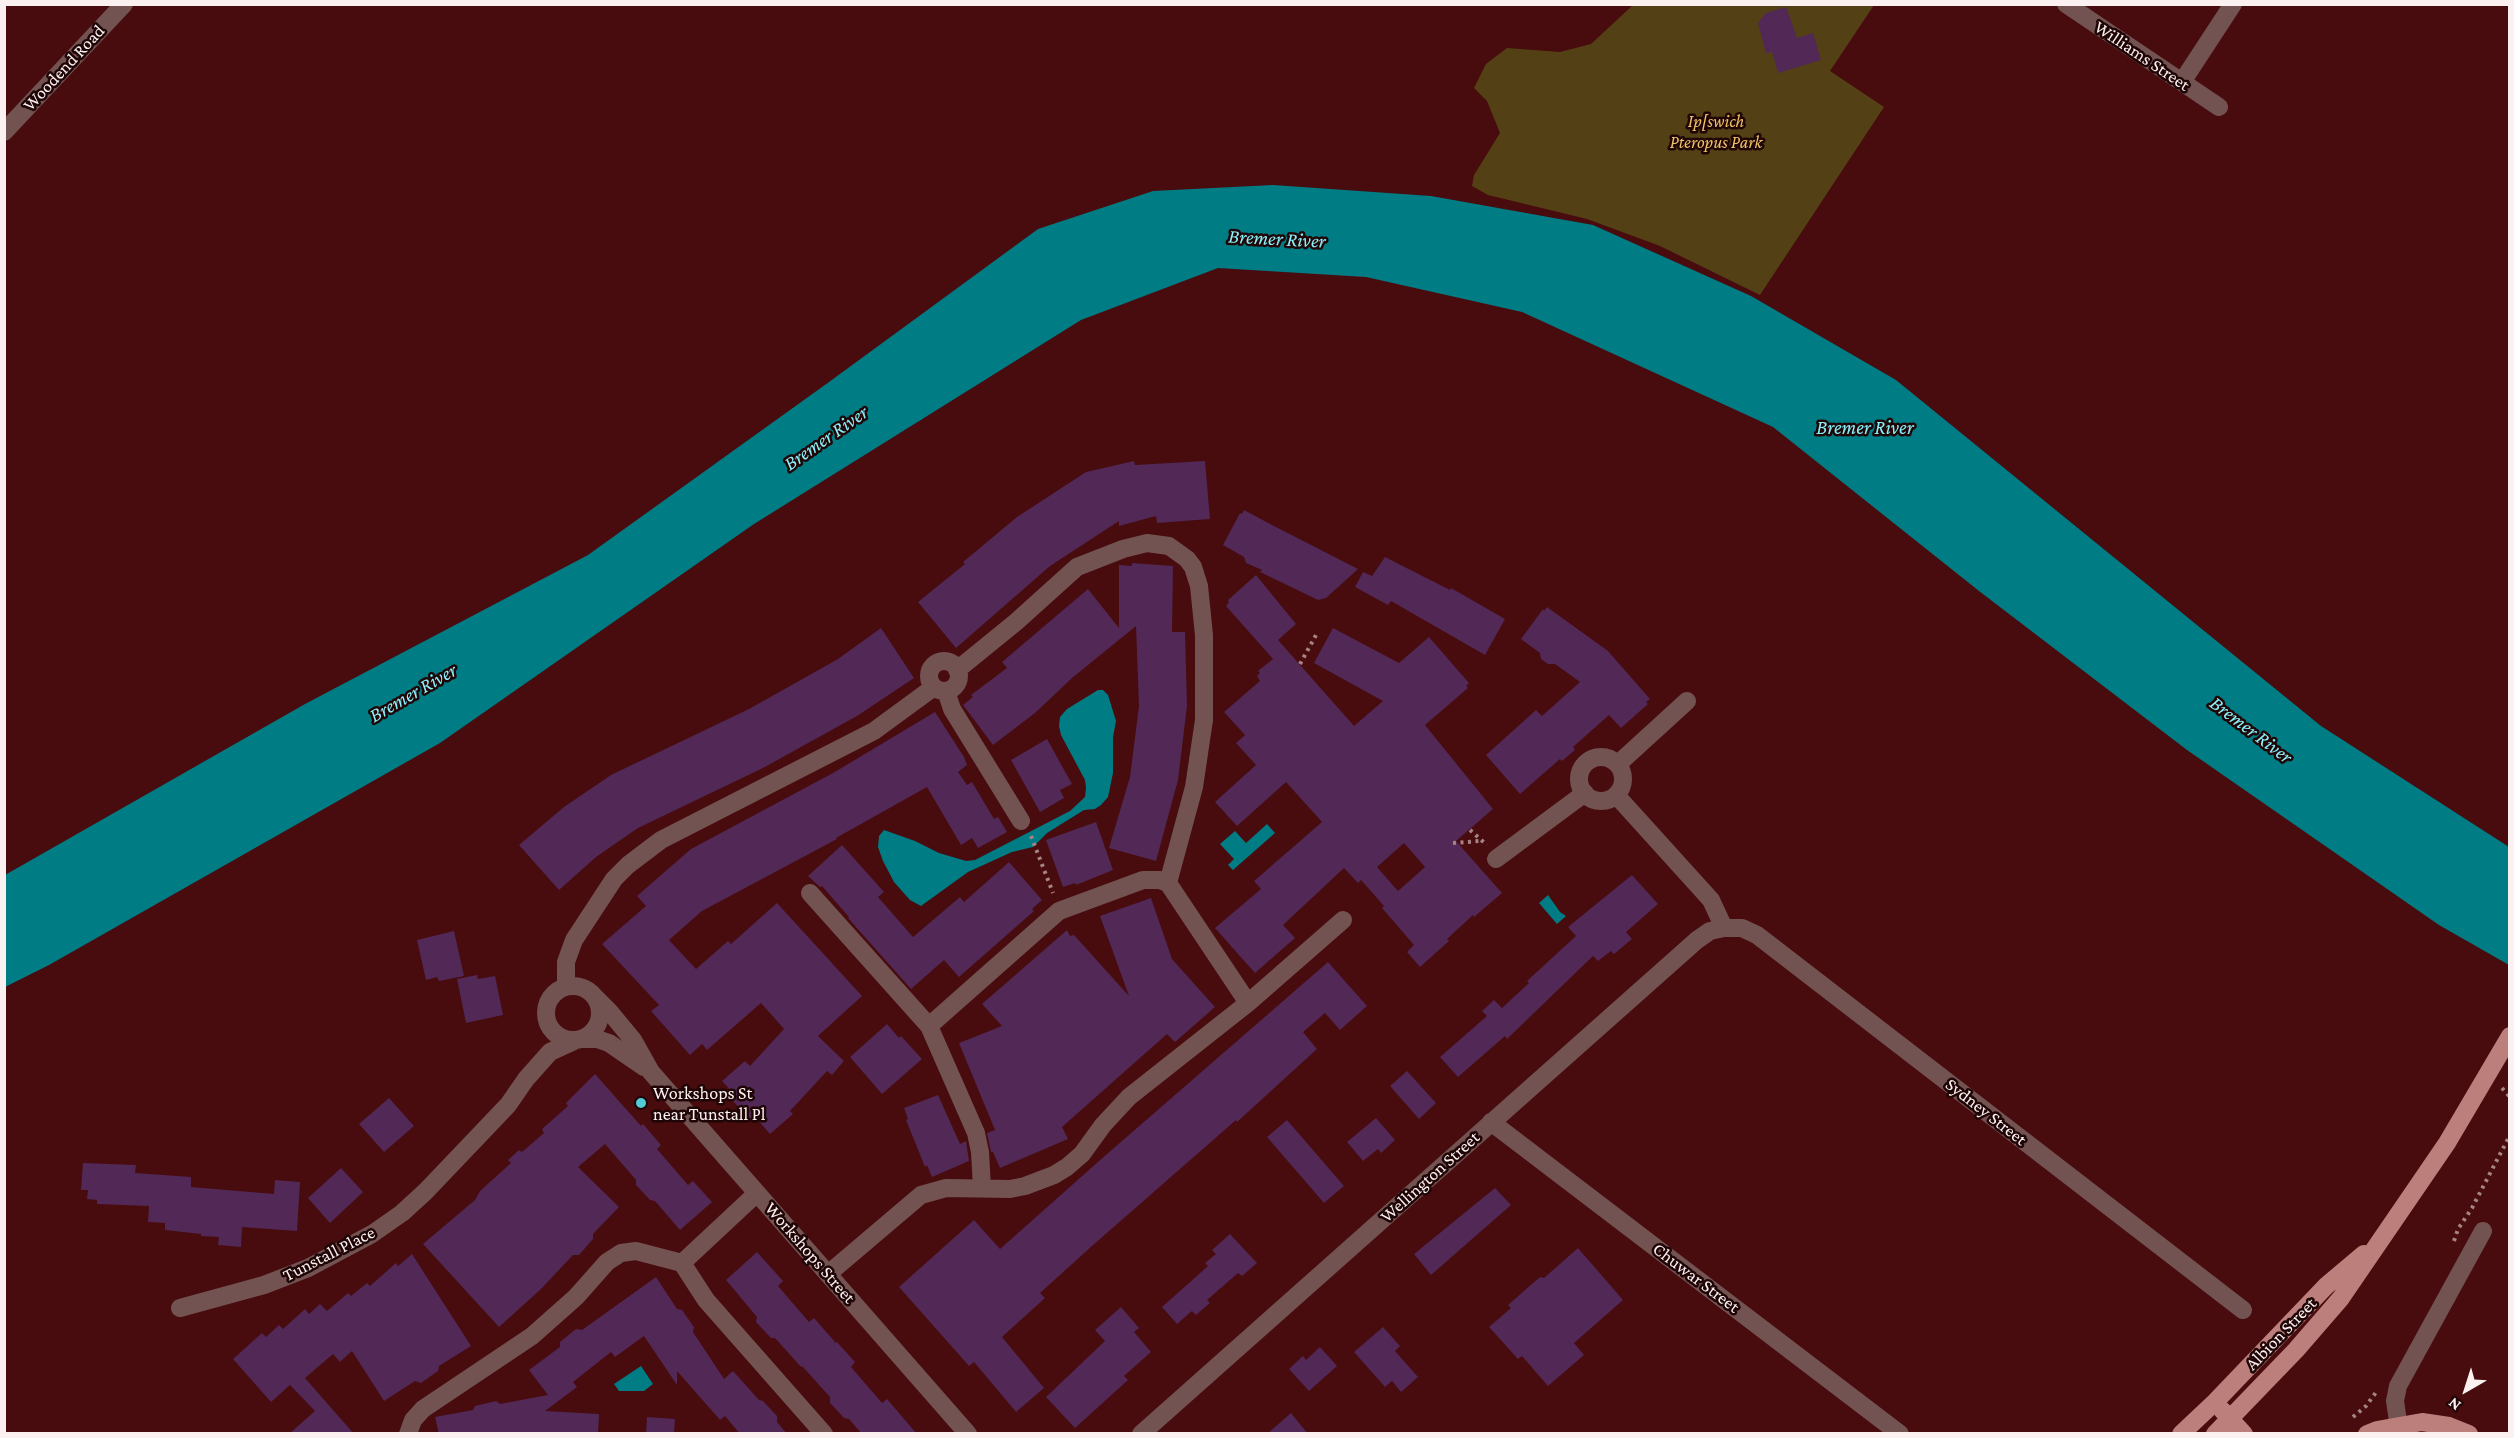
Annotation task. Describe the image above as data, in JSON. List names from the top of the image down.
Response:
{
  "streets": {
    "main road": ["Albion Street"],
    "street": [
      "Williams Street",
      "Woodend Road",
      "Sydney Street",
      "Wellington Street",
      "Workshops Street",
      "Tunstall Place",
      "Chuwar Street"
    ]
  },
  "crossings": [
    ["Sydney Street", "Wellington Street"],
    ["Wellington Street", "Chuwar Street"],
    ["Workshops Street", "Tunstall Place"]
  ],
  "water": ["Bremer River"],
  "parks": ["Ip[swich Pteropus Park"],
  "places": ["Workshops St near Tunstall Pl"],
  "north": "bottom left"
}
